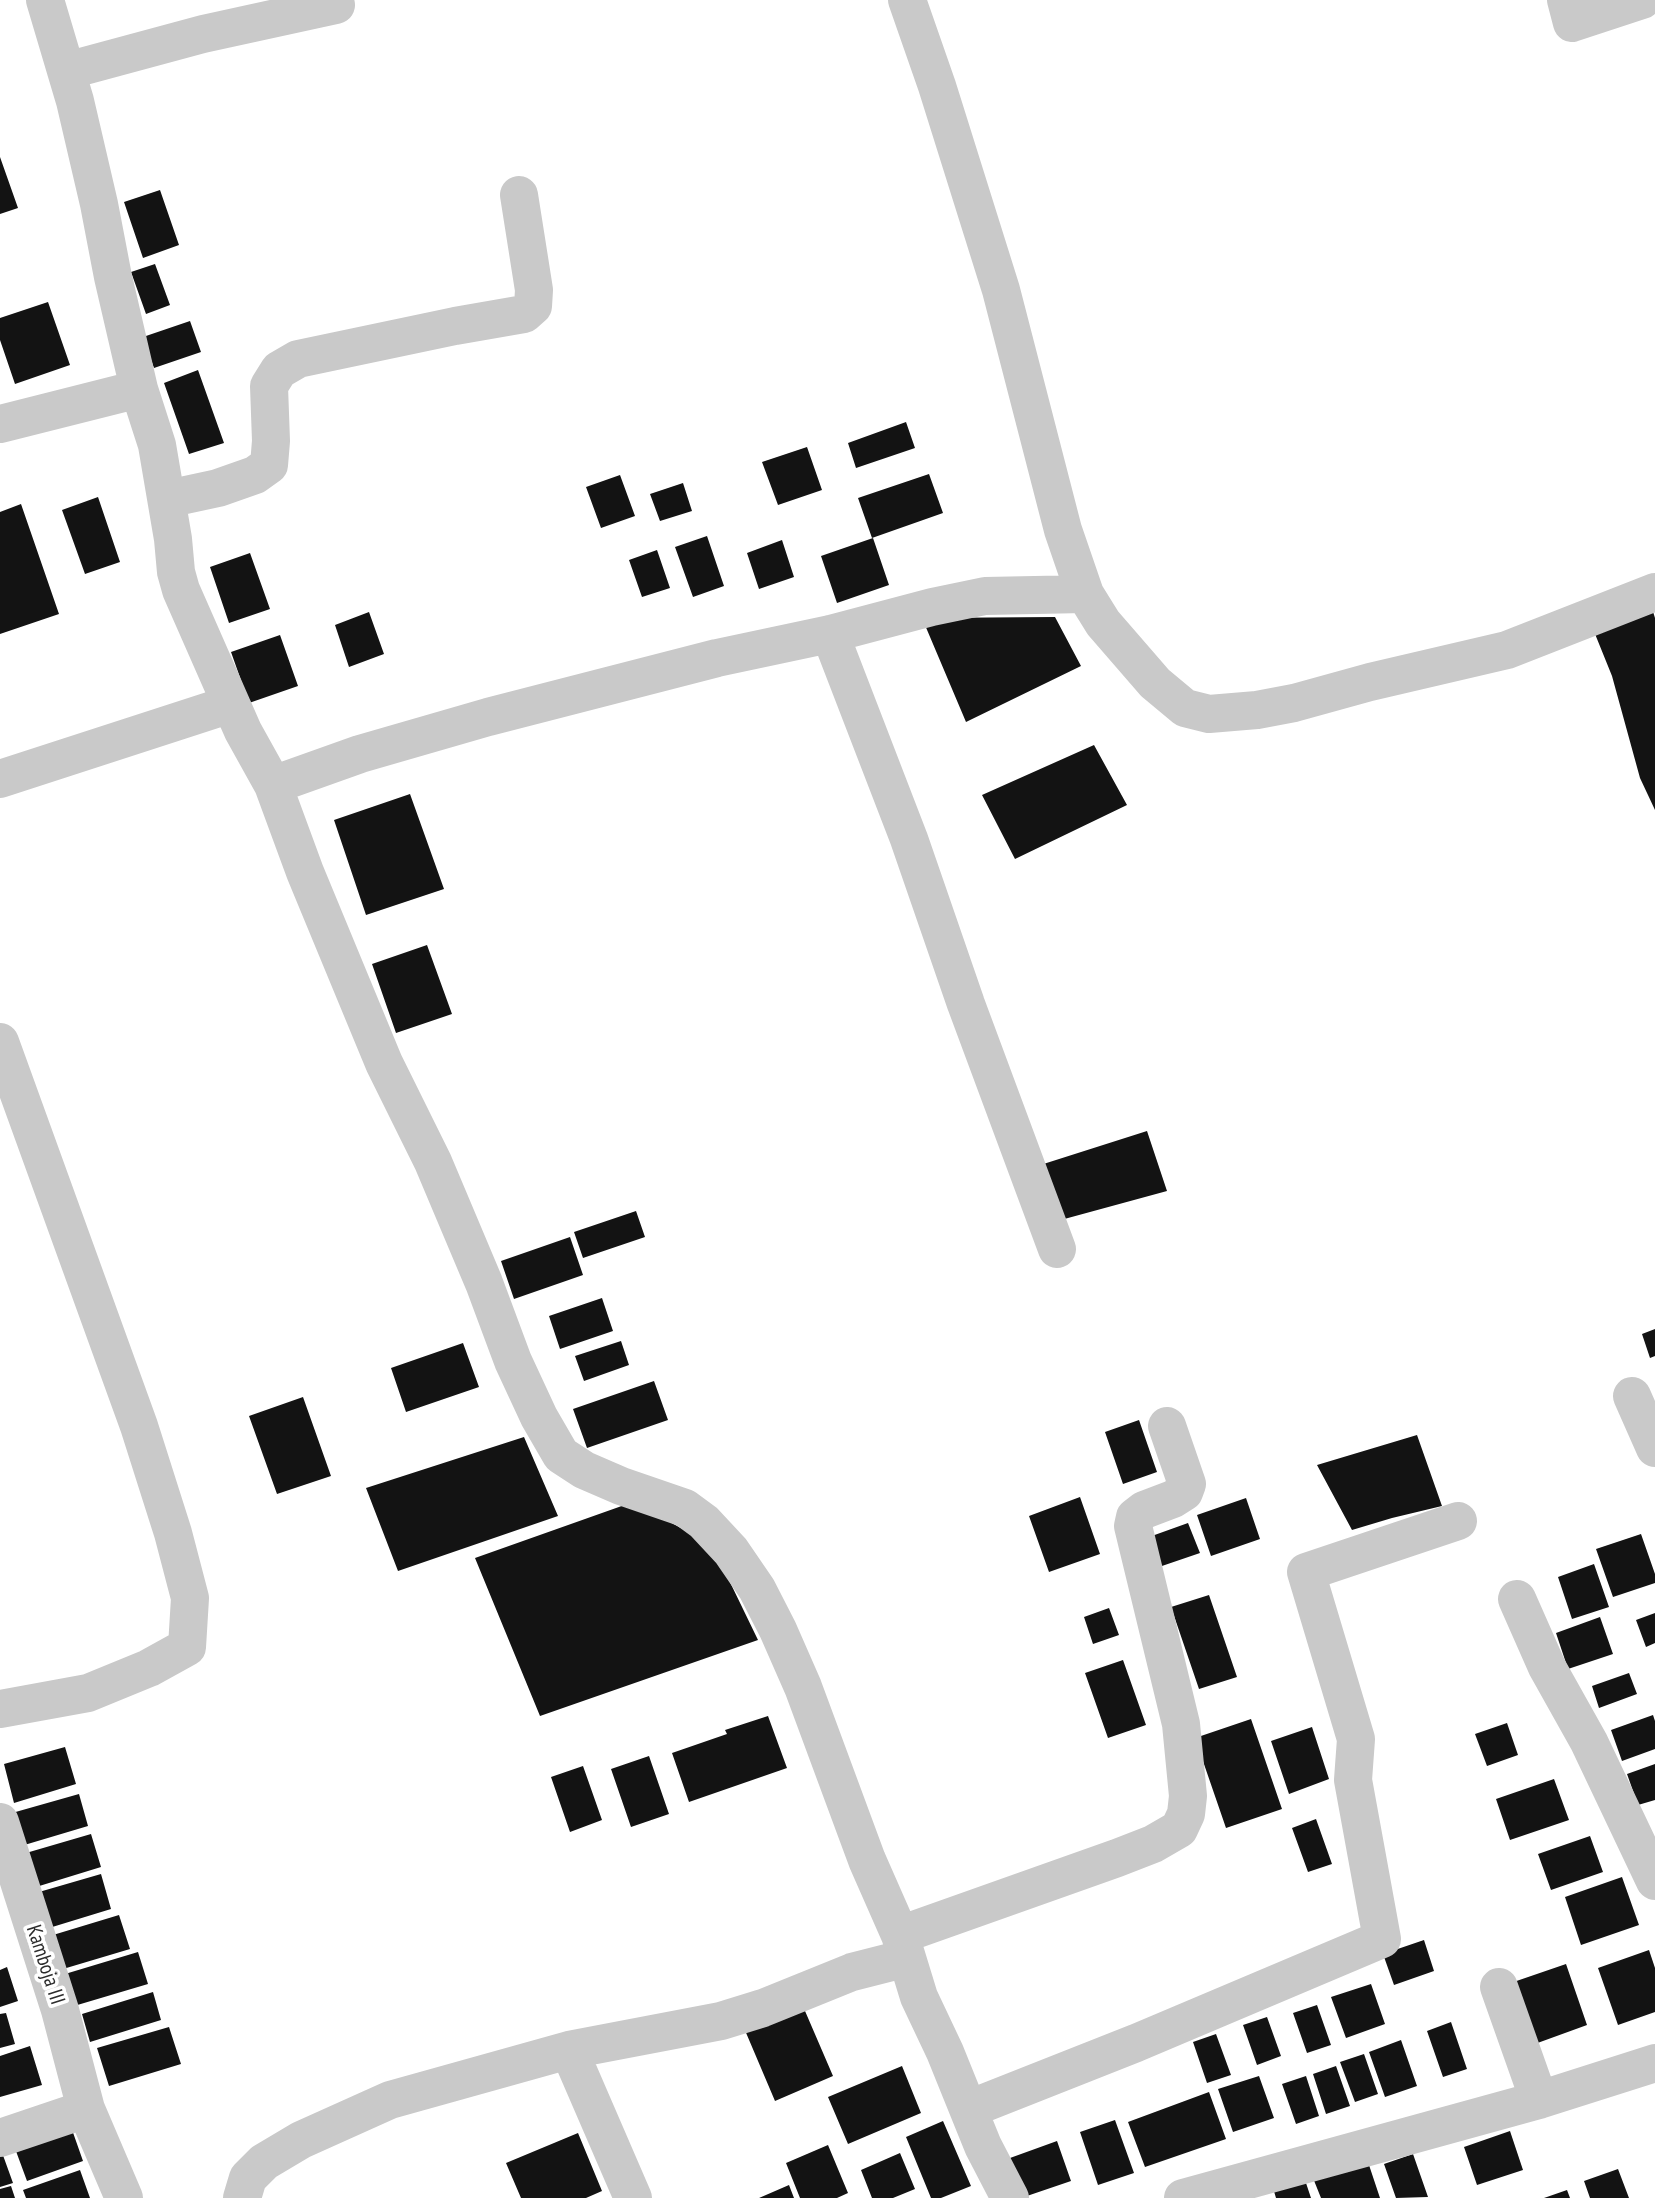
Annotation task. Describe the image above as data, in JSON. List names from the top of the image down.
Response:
{
  "streets": {
    "street": ["Kamboja III"]
  }
}
